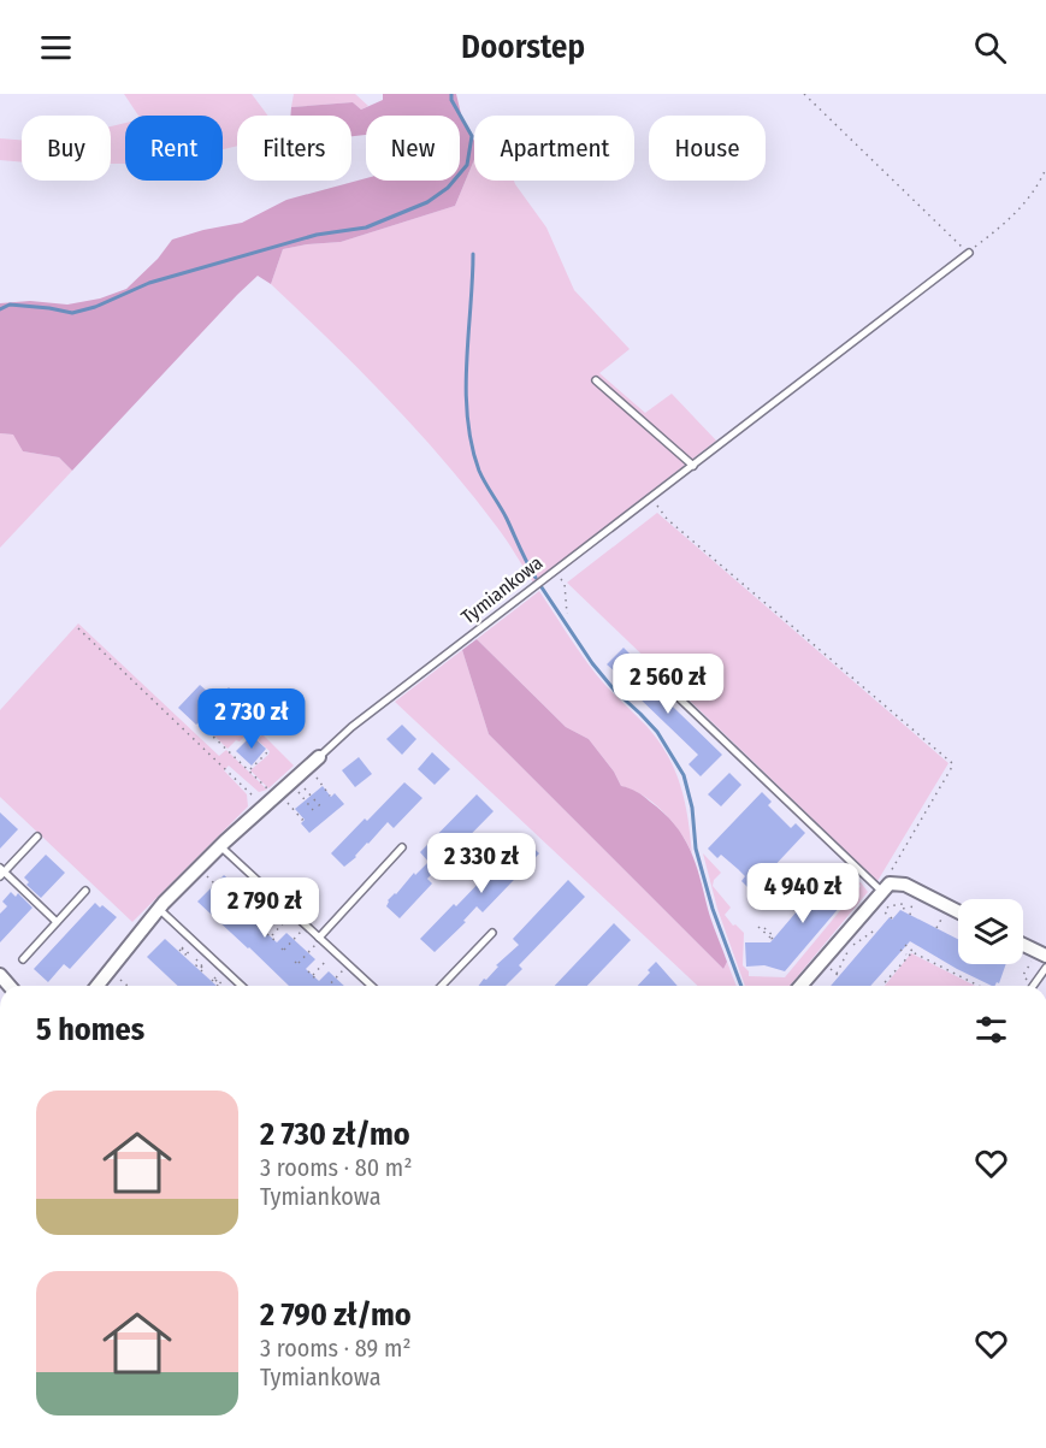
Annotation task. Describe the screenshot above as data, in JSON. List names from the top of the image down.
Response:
{
  "streets": {
    "street": ["Tymiankowa"]
  },
  "page": {
    "header": "Doorstep",
    "chip": [
      "Buy",
      "Rent",
      "Filters",
      "New",
      "Apartment",
      "House"
    ],
    "price": [
      "2 560 zł",
      "2 730 zł",
      "2 330 zł",
      "4 940 zł",
      "2 790 zł"
    ],
    "heading": "5 homes",
    "list": [
      {
        "name": "2 730 zł/mo",
        "note": "3 rooms · 80 m² · Tymiankowa"
      },
      {
        "name": "2 790 zł/mo",
        "note": "3 rooms · 89 m² · Tymiankowa"
      }
    ]
  }
}
